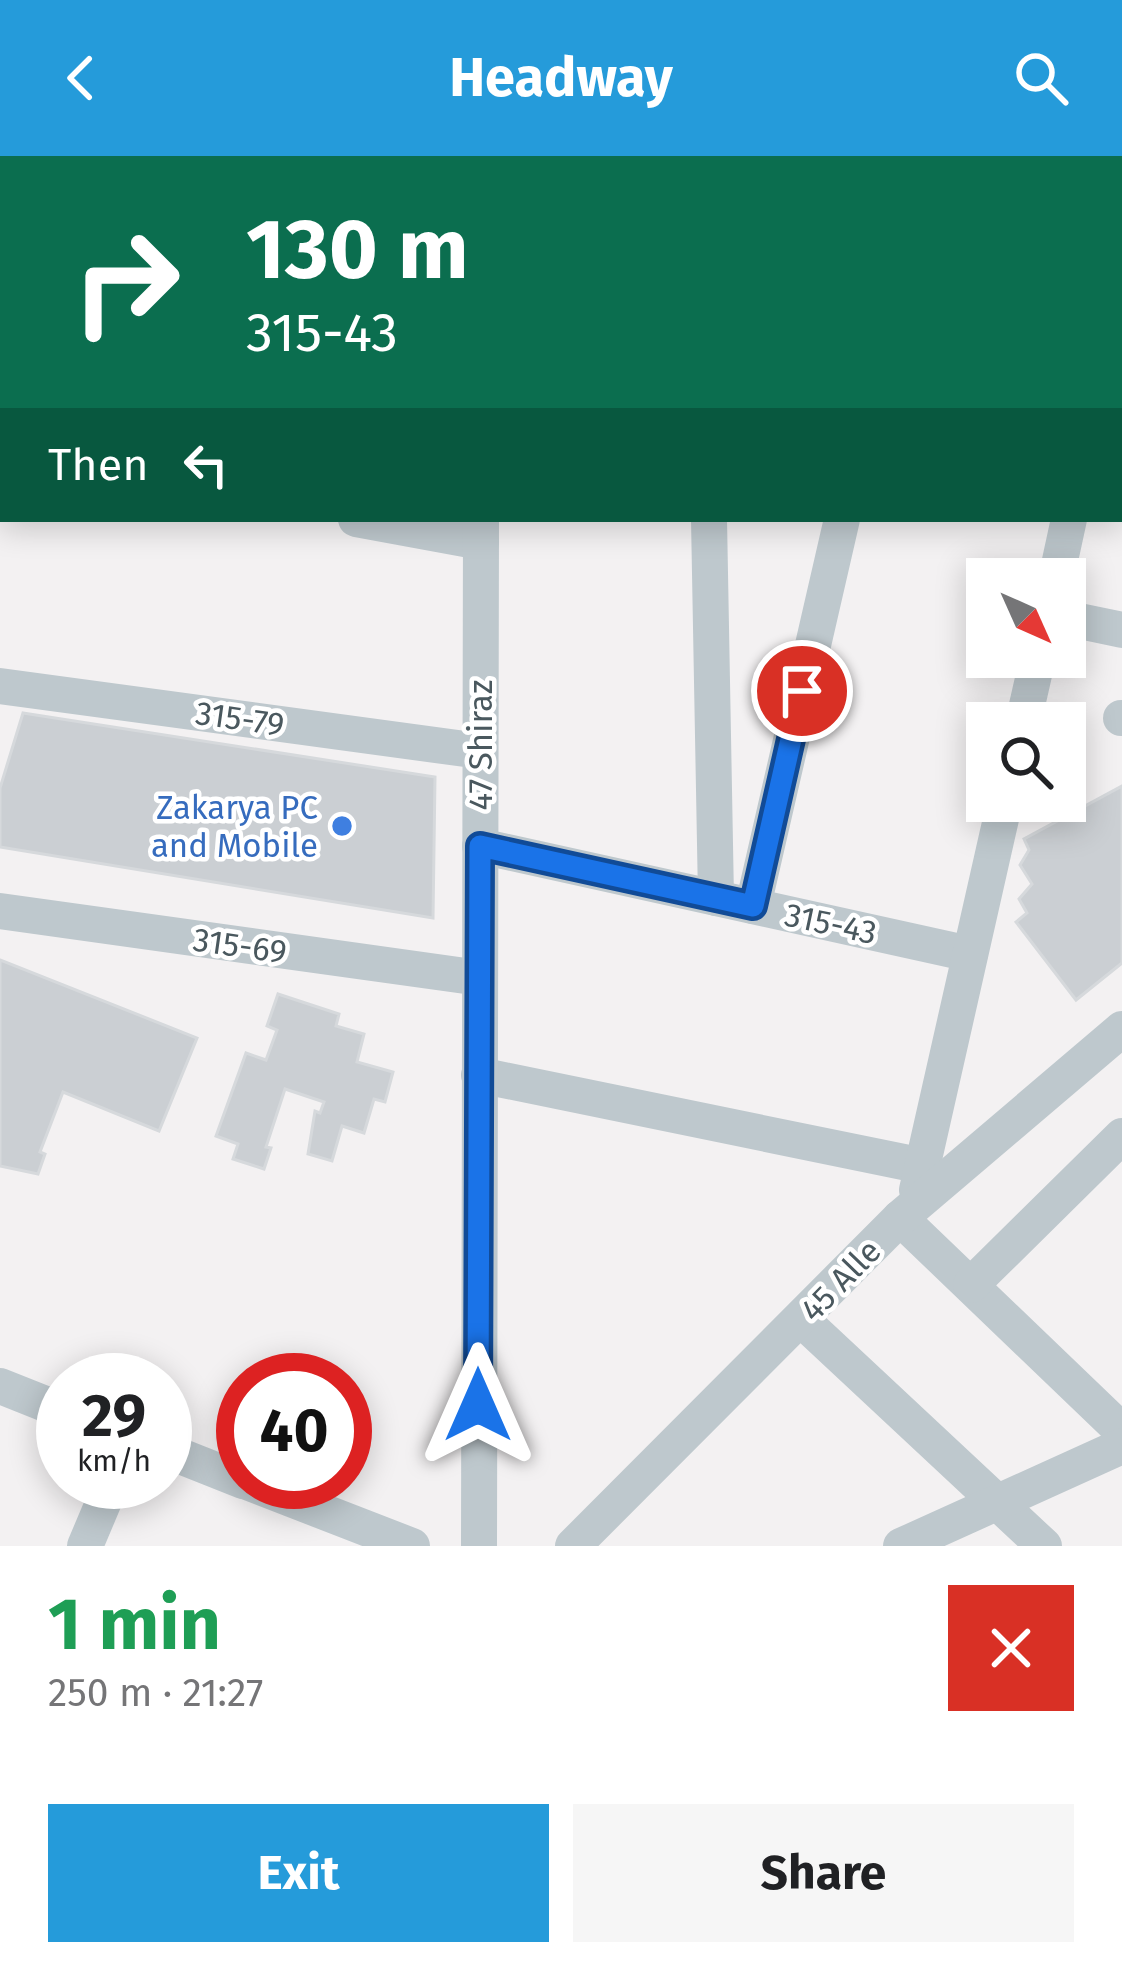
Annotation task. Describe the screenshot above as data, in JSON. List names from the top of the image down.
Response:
{
  "streets": {
    "street": [
      "315-79",
      "47 Shiraz",
      "315-43",
      "315-69",
      "45 Alle"
    ]
  },
  "crossings": [
    ["315-79", "47 Shiraz"],
    ["47 Shiraz", "315-43"],
    ["47 Shiraz", "315-69"]
  ],
  "places": ["Zakarya PC and Mobile"],
  "north": "bottom right",
  "page": {
    "header": "Headway",
    "turn": ["130 m", "315-43"],
    "then": "Then",
    "speed": "29 km/h",
    "limit": "40",
    "heading": ["1 min", "250 m · 21:27"],
    "buttons": ["Exit", "Share"]
  }
}
